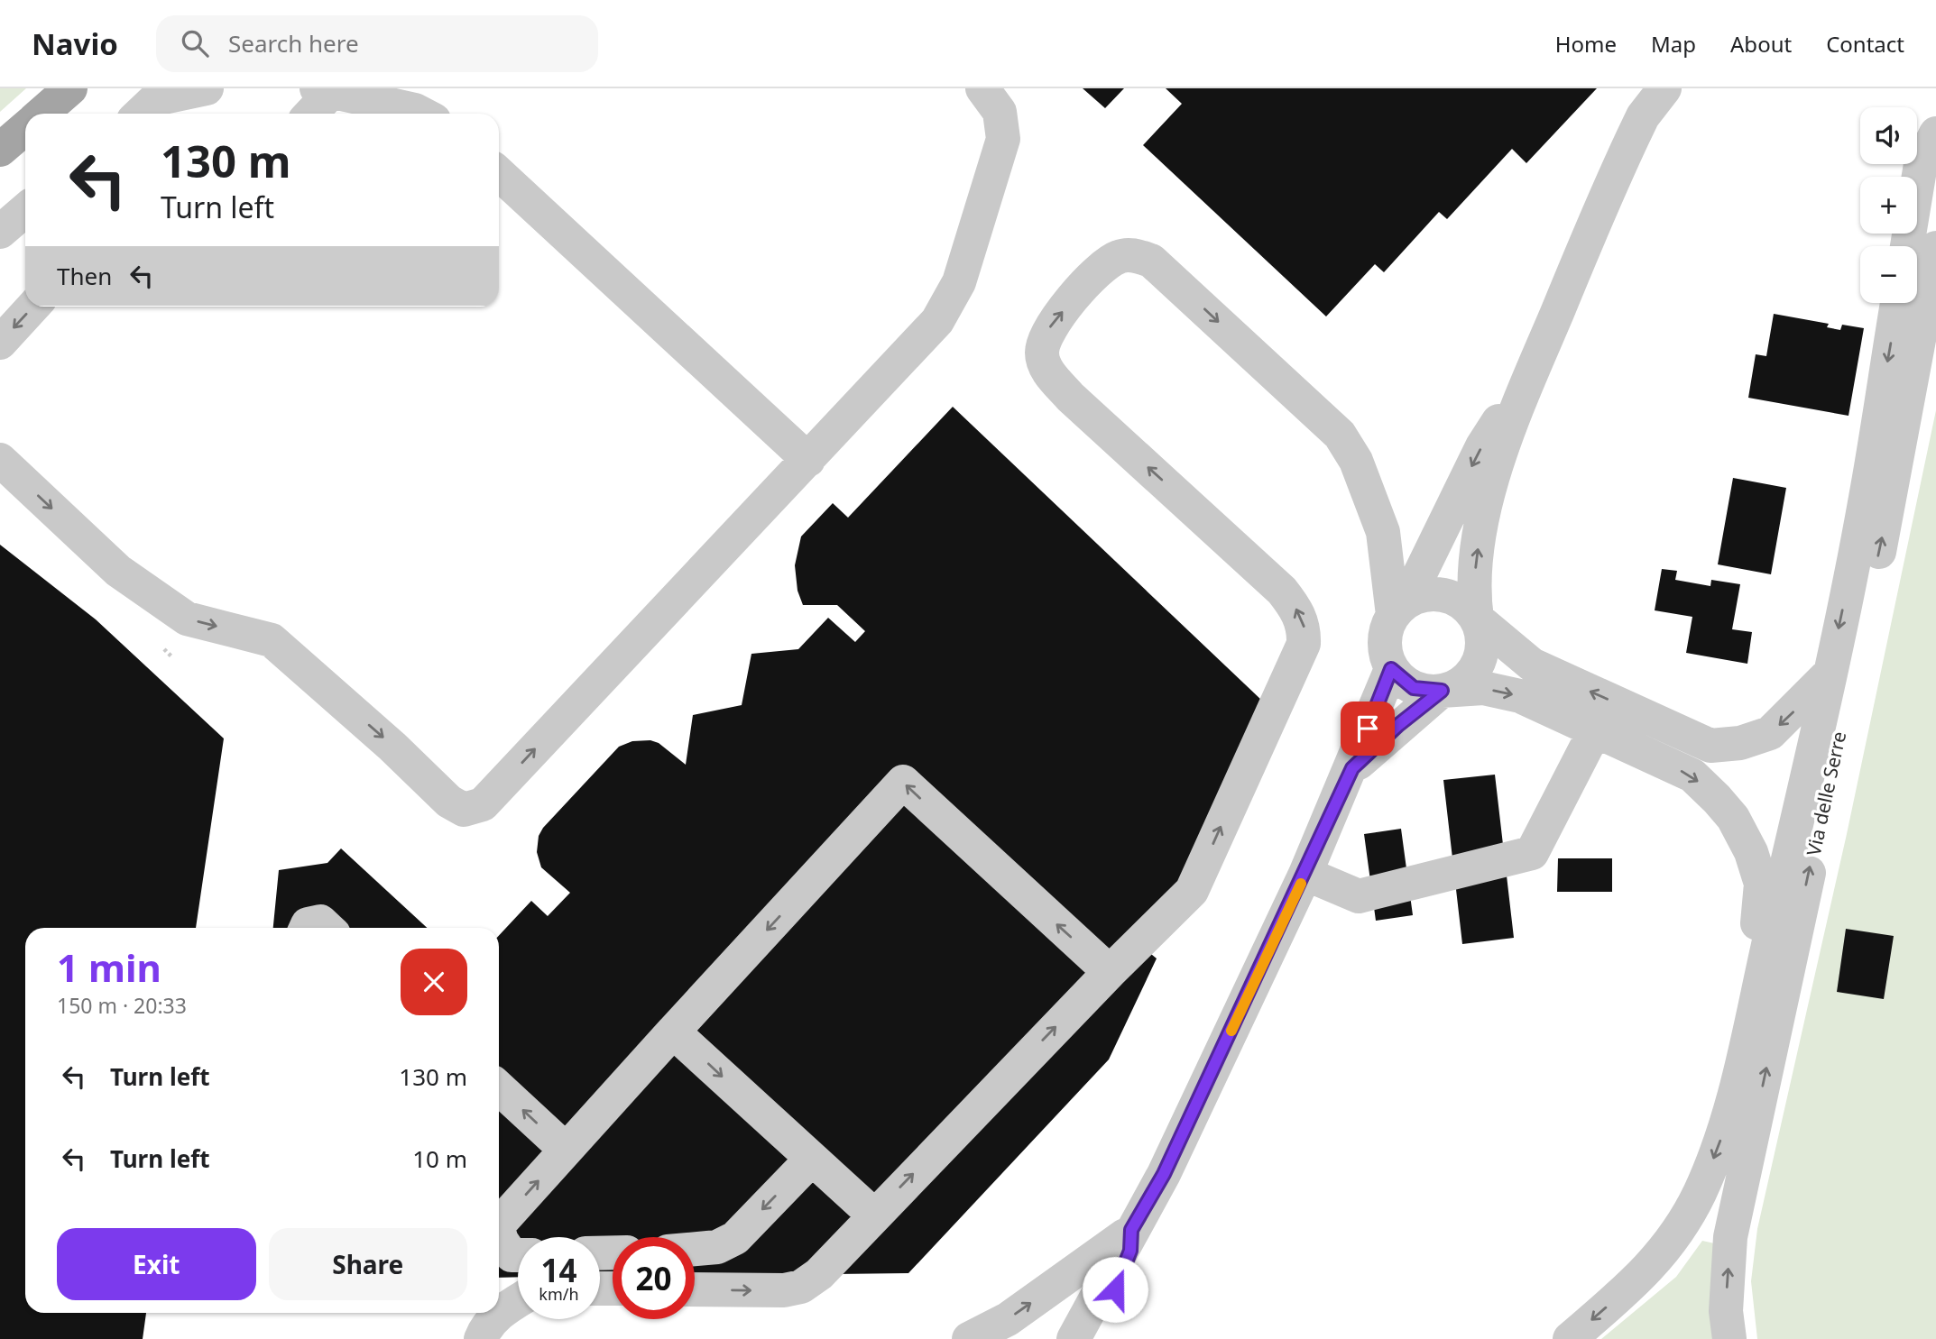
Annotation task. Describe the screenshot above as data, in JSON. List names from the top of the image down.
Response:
{
  "streets": {
    "street": ["Via delle Serre"]
  },
  "page": {
    "header": "Navio",
    "search": "Search here",
    "nav": [
      "Home",
      "Map",
      "About",
      "Contact"
    ],
    "map_buttons": ["+", "−"],
    "turn": ["130 m", "Turn left"],
    "then": "Then",
    "heading": ["1 min", "150 m · 20:33"],
    "list": [
      {
        "name": "Turn left",
        "value": "130 m"
      },
      {
        "name": "Turn left",
        "value": "10 m"
      }
    ],
    "buttons": ["Exit", "Share"],
    "speed": "14 km/h",
    "limit": "20"
  }
}
